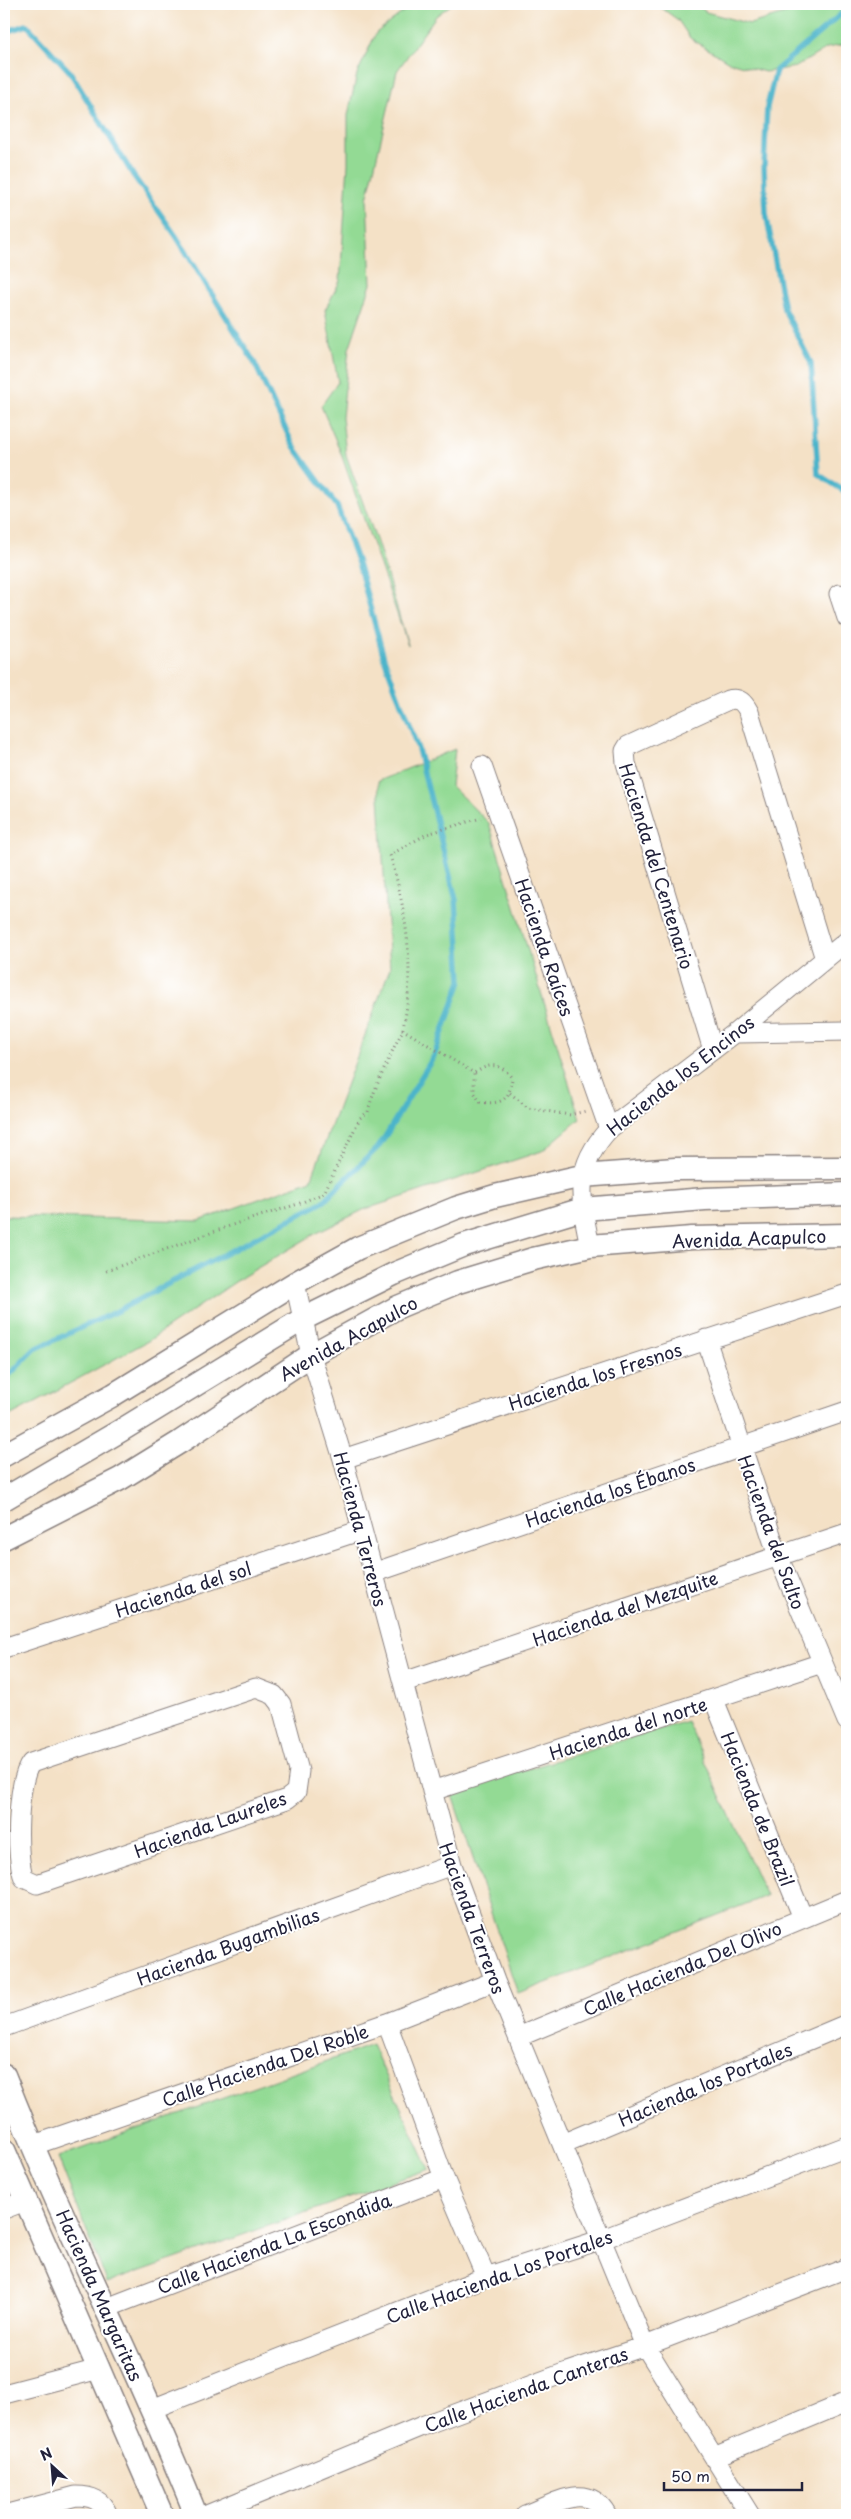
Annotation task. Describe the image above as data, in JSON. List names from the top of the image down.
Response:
{
  "streets": {
    "street": [
      "Hacienda del Centenario",
      "Hacienda Raíces",
      "Hacienda los Encinos",
      "Avenida Acapulco",
      "Hacienda los Fresnos",
      "Hacienda los Ébanos",
      "Hacienda Terreros",
      "Hacienda del Salto",
      "Hacienda del sol",
      "Hacienda del Mezquite",
      "Hacienda del norte",
      "Hacienda de Brazil",
      "Hacienda Laureles",
      "Hacienda Bugambilias",
      "Calle Hacienda Del Olivo",
      "Calle Hacienda Del Roble",
      "Hacienda los Portales",
      "Calle Hacienda La Escondida",
      "Calle Hacienda Los Portales",
      "Hacienda Margaritas",
      "Calle Hacienda Canteras"
    ]
  },
  "crossings": [
    ["Hacienda del Centenario", "Hacienda los Encinos"],
    ["Hacienda Raíces", "Hacienda los Encinos"],
    ["Hacienda los Encinos", "Avenida Acapulco"],
    ["Avenida Acapulco", "Hacienda Terreros"],
    ["Hacienda los Fresnos", "Hacienda Terreros"],
    ["Hacienda los Fresnos", "Hacienda del Salto"],
    ["Hacienda los Ébanos", "Hacienda Terreros"],
    ["Hacienda los Ébanos", "Hacienda del Salto"],
    ["Hacienda Terreros", "Hacienda del sol"],
    ["Hacienda Terreros", "Hacienda del Mezquite"],
    ["Hacienda Terreros", "Hacienda del norte"],
    ["Hacienda Terreros", "Hacienda Bugambilias"],
    ["Hacienda Terreros", "Calle Hacienda Del Olivo"],
    ["Hacienda Terreros", "Calle Hacienda Del Roble"],
    ["Hacienda Terreros", "Hacienda los Portales"],
    ["Hacienda Terreros", "Calle Hacienda Los Portales"],
    ["Hacienda Terreros", "Calle Hacienda Canteras"],
    ["Hacienda del Salto", "Hacienda del Mezquite"],
    ["Hacienda del Salto", "Hacienda del norte"],
    ["Hacienda del norte", "Hacienda de Brazil"],
    ["Hacienda de Brazil", "Calle Hacienda Del Olivo"],
    ["Calle Hacienda Del Roble", "Hacienda Margaritas"],
    ["Calle Hacienda La Escondida", "Hacienda Margaritas"],
    ["Calle Hacienda Los Portales", "Hacienda Margaritas"]
  ],
  "scale_bar": "50 m",
  "north": "top left"
}
